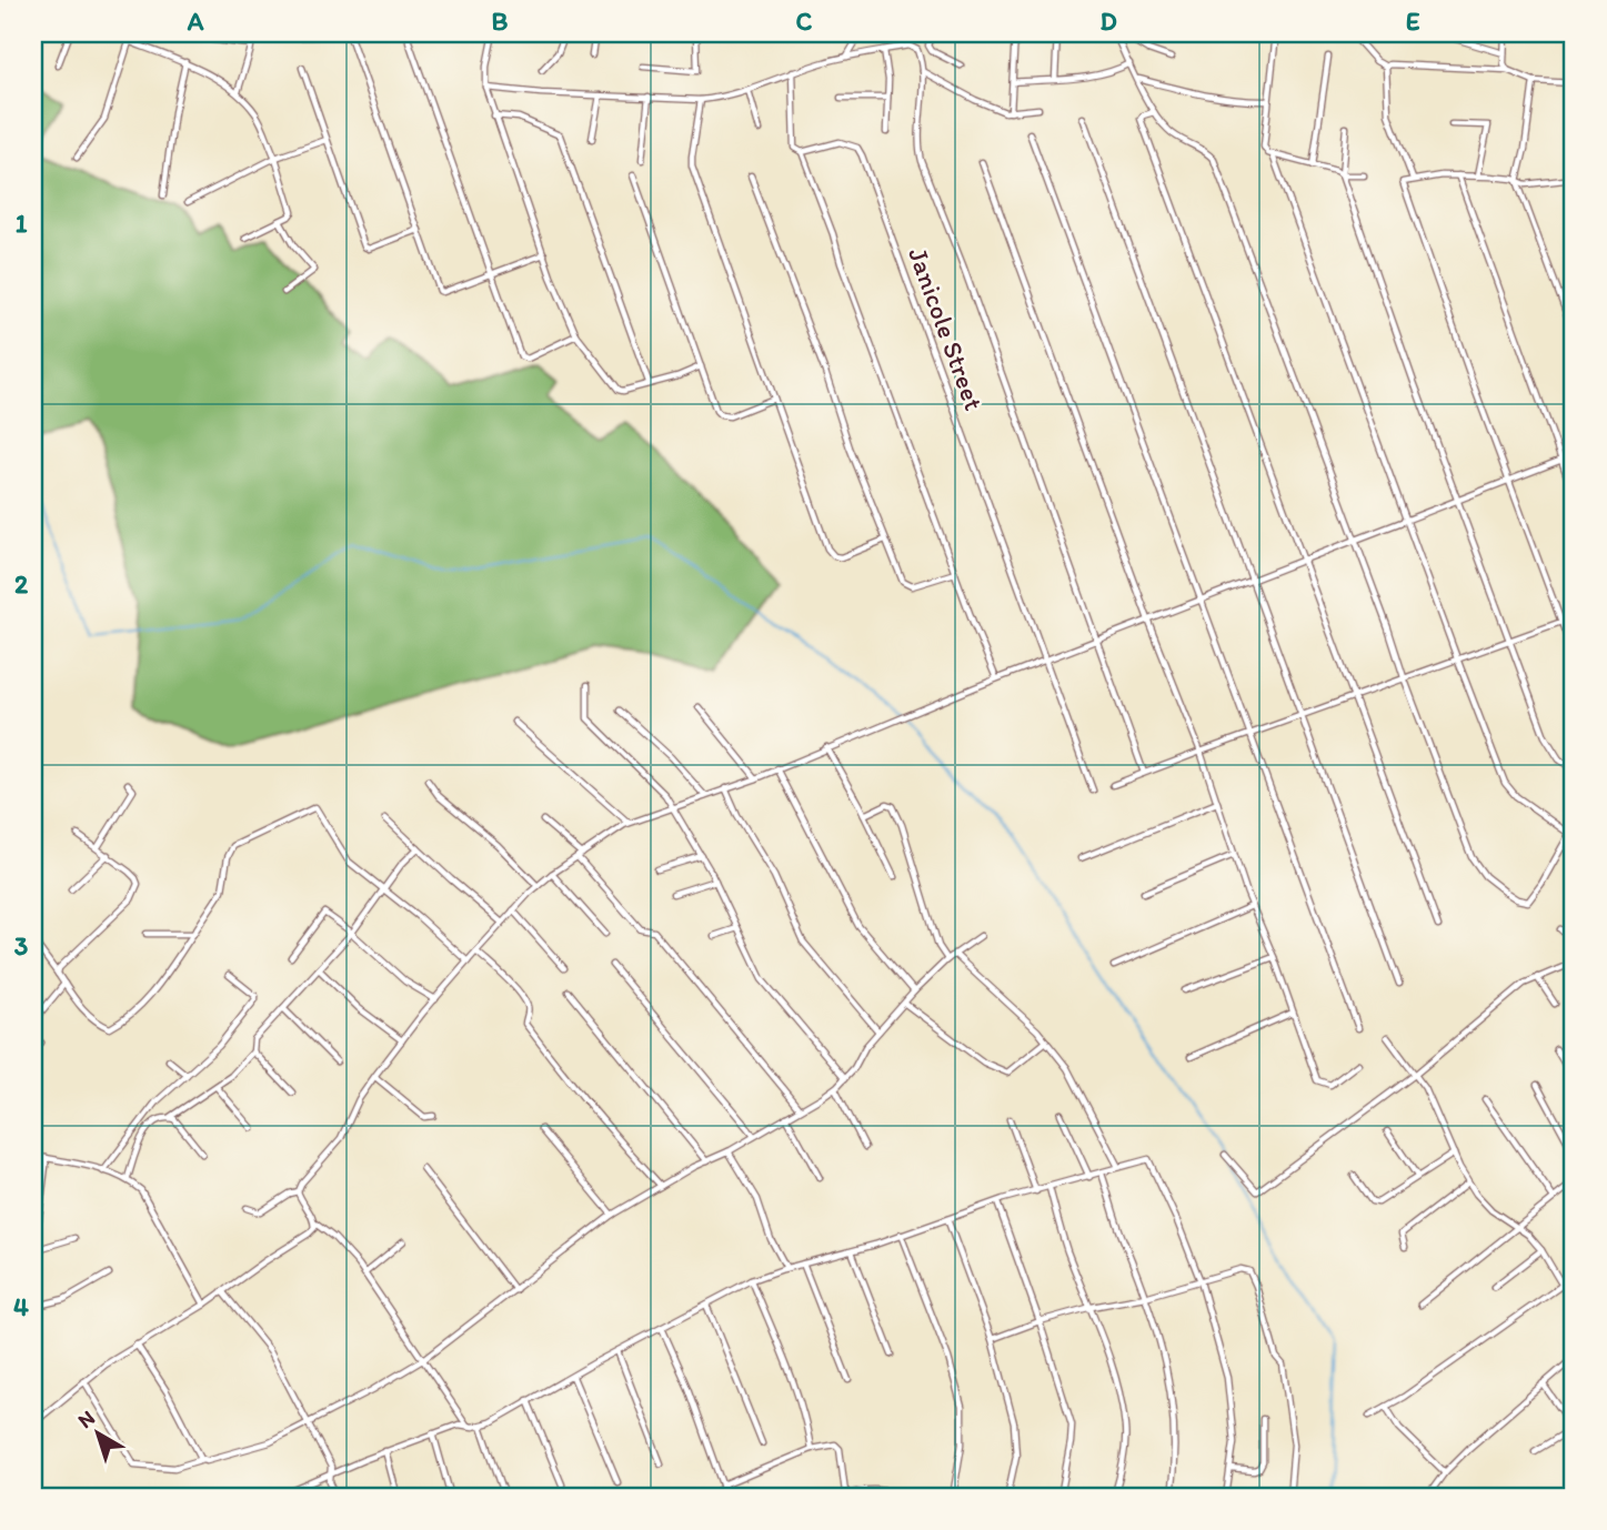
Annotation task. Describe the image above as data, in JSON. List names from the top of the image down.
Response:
{
  "streets": {
    "street": ["Janicole Street"]
  },
  "north": "top left",
  "grid": {
    "columns": [
      "A",
      "B",
      "C",
      "D",
      "E"
    ],
    "rows": [
      "1",
      "2",
      "3",
      "4"
    ]
  }
}
